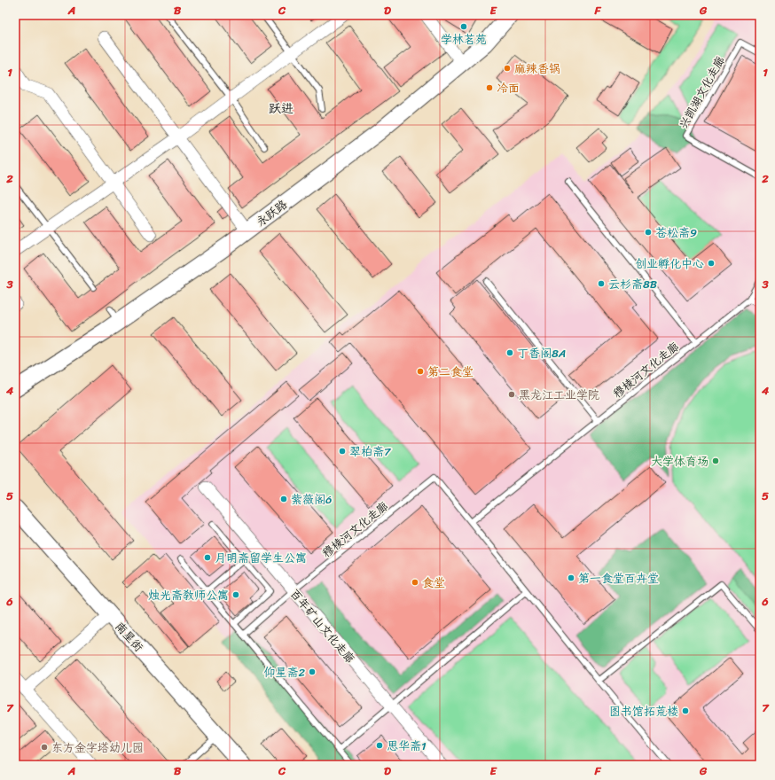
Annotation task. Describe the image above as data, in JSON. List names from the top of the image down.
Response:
{
  "streets": {
    "street": ["永跃路", "百年矿山文化走廊", "南星街"],
    "lane": ["兴凯湖文化走廊", "穆棱河文化走廊"]
  },
  "crossings": [
    ["穆棱河文化走廊", "百年矿山文化走廊"]
  ],
  "districts": ["跃进"],
  "places": [
    "学林茗苑",
    "麻辣香锅",
    "冷面",
    "苍松斋9",
    "创业孵化中心",
    "云杉斋8B",
    "丁香阁8A",
    "第二食堂",
    "黑龙江工业学院",
    "翠柏斋7",
    "大学体育场",
    "紫薇阁6",
    "月明斋留学生公寓",
    "第一食堂百卉堂",
    "食堂",
    "烛光斋教师公寓",
    "仰星斋2",
    "图书馆拓荒楼",
    "思华斋1",
    "东方金字塔幼儿园"
  ],
  "grid": {
    "columns": [
      "A",
      "B",
      "C",
      "D",
      "E",
      "F",
      "G"
    ],
    "rows": [
      "1",
      "2",
      "3",
      "4",
      "5",
      "6",
      "7"
    ]
  }
}
